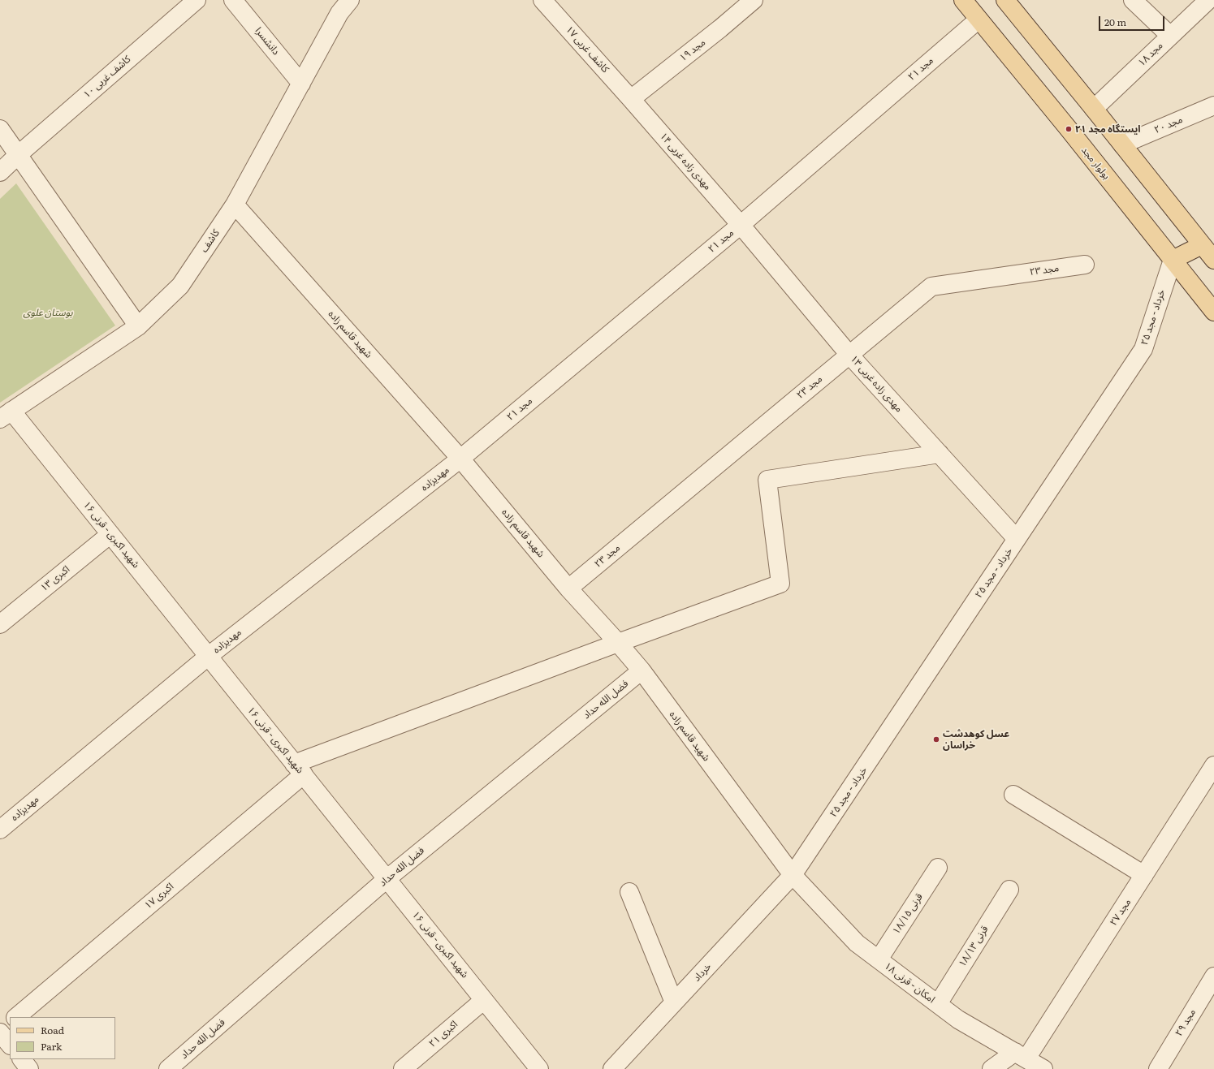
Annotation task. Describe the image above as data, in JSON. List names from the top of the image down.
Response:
{
  "streets": {
    "main road": ["بولوار مجد"],
    "street": [
      "دانشسرا",
      "کاشف غربی ۱۷",
      "مجد ۱۹",
      "مجد ۱۸",
      "مجد ۲۱",
      "کاشف غربی ۱۰",
      "مجد ۲۰",
      "مهدی زاده غربی ۱۴",
      "کاشف",
      "مجد ۲۳",
      "خرداد - مجد ۲۵",
      "شهید قاسم زاده",
      "مهدی زاده غربی ۱۳",
      "مهدیزاده",
      "شهید اکبری - قرنی ۱۶",
      "اکبری ۱۳",
      "فضل الله حداد",
      "اکبری ۱۷",
      "مجد ۲۷",
      "قرنی ۱۸/۱۵",
      "قرنی ۱۸/۱۳",
      "خرداد",
      "امکان - قرنی ۱۸",
      "مجد ۲۹",
      "اکبری ۲۱"
    ]
  },
  "crossings": [
    ["دانشسرا", "کاشف"],
    ["کاشف غربی ۱۷", "مجد ۱۹"],
    ["کاشف غربی ۱۷", "مهدی زاده غربی ۱۴"],
    ["مجد ۱۹", "مهدی زاده غربی ۱۴"],
    ["مجد ۲۱", "مهدی زاده غربی ۱۴"],
    ["مجد ۲۱", "بولوار مجد"],
    ["مجد ۲۱", "شهید قاسم زاده"],
    ["مجد ۲۱", "مهدی زاده غربی ۱۳"],
    ["مجد ۲۱", "مهدیزاده"],
    ["مهدی زاده غربی ۱۴", "مهدی زاده غربی ۱۳"],
    ["بولوار مجد", "خرداد - مجد ۲۵"],
    ["کاشف", "شهید قاسم زاده"],
    ["کاشف", "شهید اکبری - قرنی ۱۶"],
    ["مجد ۲۳", "شهید قاسم زاده"],
    ["مجد ۲۳", "مهدی زاده غربی ۱۳"],
    ["خرداد - مجد ۲۵", "شهید قاسم زاده"],
    ["خرداد - مجد ۲۵", "مهدی زاده غربی ۱۳"],
    ["خرداد - مجد ۲۵", "خرداد"],
    ["خرداد - مجد ۲۵", "امکان - قرنی ۱۸"],
    ["شهید قاسم زاده", "مهدیزاده"],
    ["شهید قاسم زاده", "فضل الله حداد"],
    ["شهید قاسم زاده", "اکبری ۱۷"],
    ["شهید قاسم زاده", "خرداد"],
    ["شهید قاسم زاده", "امکان - قرنی ۱۸"],
    ["مهدی زاده غربی ۱۳", "اکبری ۱۷"],
    ["مهدیزاده", "شهید اکبری - قرنی ۱۶"],
    ["شهید اکبری - قرنی ۱۶", "اکبری ۱۳"],
    ["شهید اکبری - قرنی ۱۶", "فضل الله حداد"],
    ["شهید اکبری - قرنی ۱۶", "اکبری ۱۷"],
    ["شهید اکبری - قرنی ۱۶", "اکبری ۲۱"],
    ["مجد ۲۷", "امکان - قرنی ۱۸"],
    ["قرنی ۱۸/۱۵", "امکان - قرنی ۱۸"],
    ["قرنی ۱۸/۱۳", "امکان - قرنی ۱۸"],
    ["خرداد", "امکان - قرنی ۱۸"]
  ],
  "parks": ["بوستان علوی"],
  "places": ["ایستگاه مجد ۲۱", "عسل كوهدشت خراسان"],
  "legend": ["Road", "Park"],
  "scale_bar": "20 m"
}
